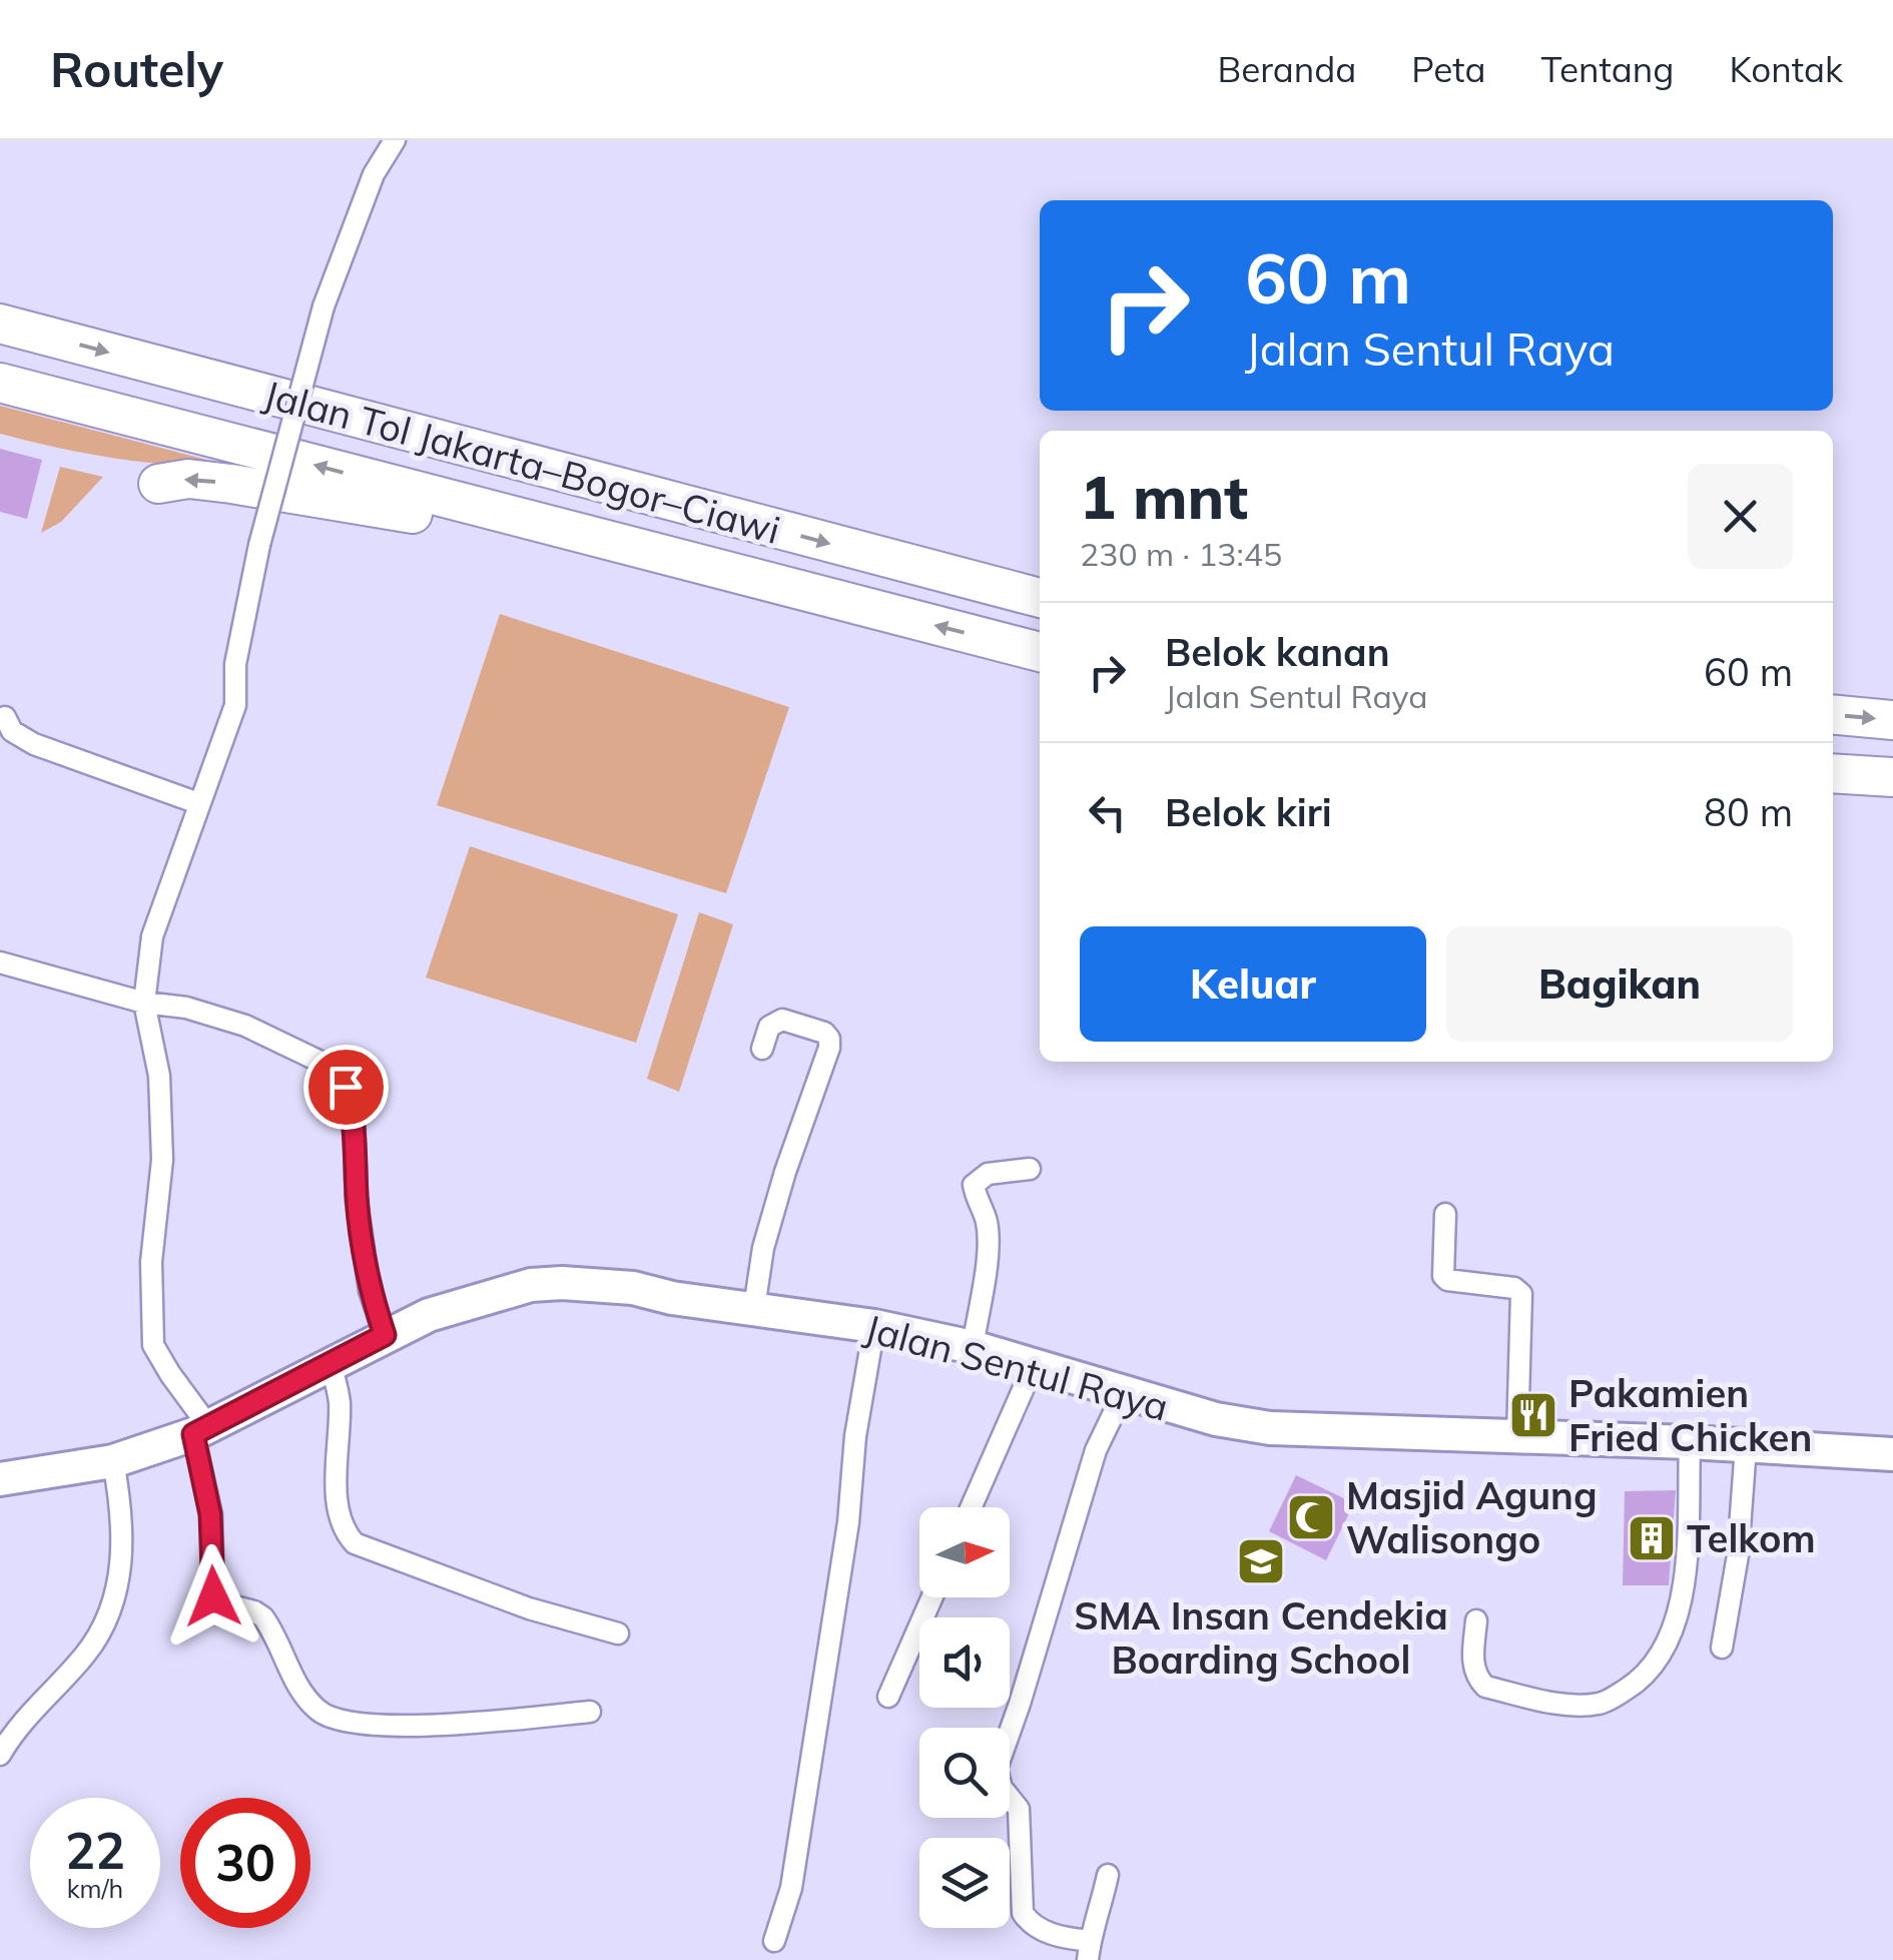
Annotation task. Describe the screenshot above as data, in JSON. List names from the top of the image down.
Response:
{
  "streets": {
    "highway": ["Jalan Tol Jakarta–Bogor–Ciawi"],
    "main road": ["Jalan Sentul Raya"]
  },
  "places": {
    "restaurant": ["Pakamien Fried Chicken"],
    "mosque": ["Masjid Agung Walisongo"],
    "building": ["Telkom"],
    "school or university": ["SMA Insan Cendekia Boarding School"]
  },
  "north": "right",
  "page": {
    "header": "Routely",
    "nav": [
      "Beranda",
      "Peta",
      "Tentang",
      "Kontak"
    ],
    "turn": ["60 m", "Jalan Sentul Raya"],
    "heading": ["1 mnt", "230 m · 13:45"],
    "list": [
      {
        "name": "Belok kanan",
        "note": "Jalan Sentul Raya",
        "value": "60 m"
      },
      {
        "name": "Belok kiri",
        "value": "80 m"
      }
    ],
    "buttons": ["Keluar", "Bagikan"],
    "speed": "22 km/h",
    "limit": "30"
  }
}
